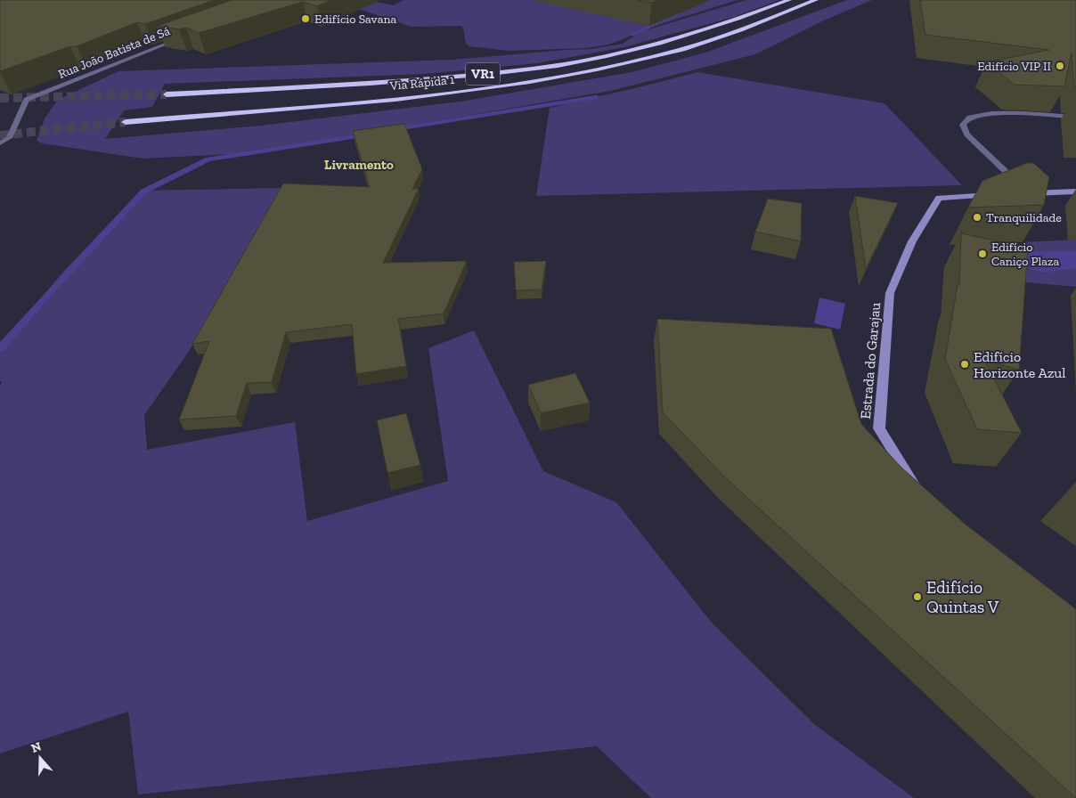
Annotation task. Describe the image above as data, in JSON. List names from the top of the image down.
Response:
{
  "streets": {
    "highway": ["VR1", "Via Rápida 1"],
    "street": ["Rua João Batista de Sá", "Estrada do Garajau"]
  },
  "districts": ["Livramento"],
  "places": [
    "Edifício Savana",
    "Edifício VIP II",
    "Tranquilidade",
    "Edifício Caniço Plaza",
    "Edifício Horizonte Azul",
    "Edifício Quintas V"
  ],
  "north": "top"
}
